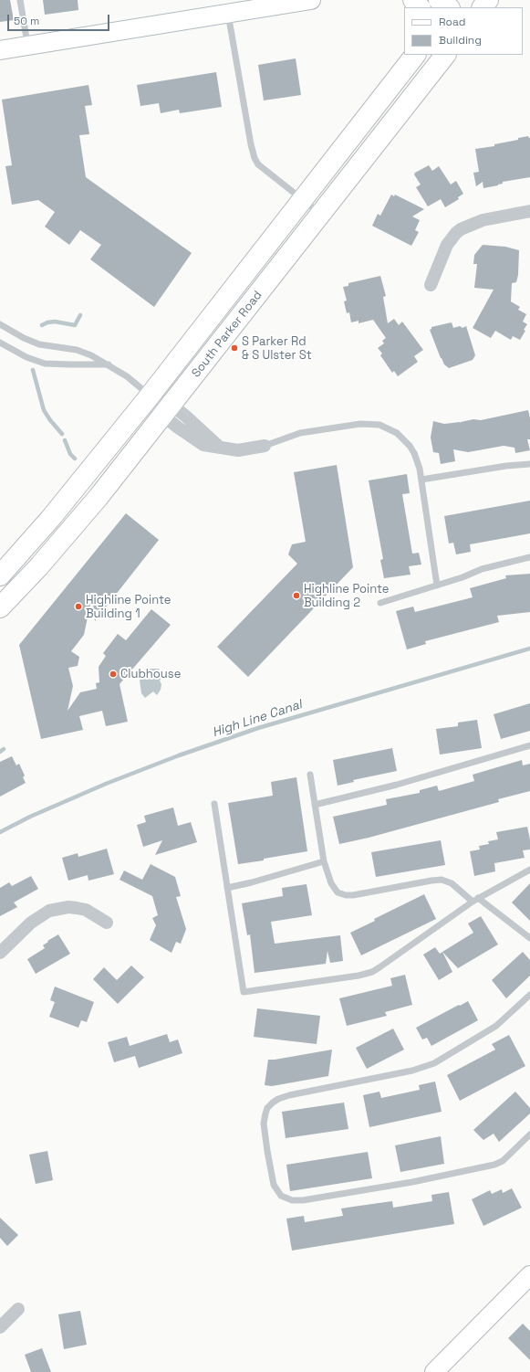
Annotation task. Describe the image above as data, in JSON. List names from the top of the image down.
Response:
{
  "streets": {
    "main road": ["South Parker Road"]
  },
  "water": ["High Line Canal"],
  "places": [
    "S Parker Rd & S Ulster St",
    "Highline Pointe Building 2",
    "Highline Pointe Building 1",
    "Clubhouse"
  ],
  "legend": ["Road", "Building"],
  "scale_bar": "50 m"
}
